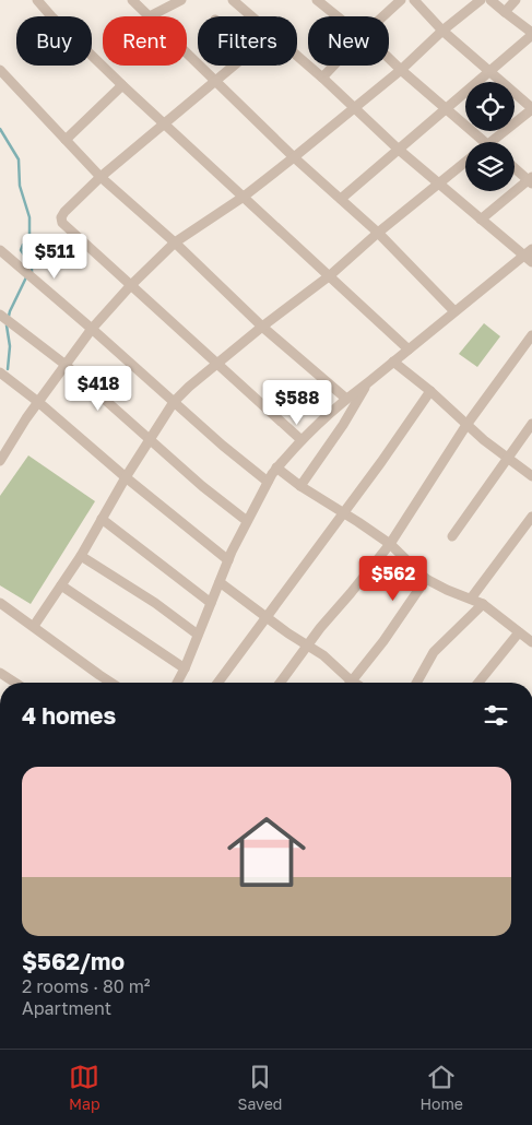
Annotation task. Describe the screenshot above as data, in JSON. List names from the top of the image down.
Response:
{
  "page": {
    "chip": [
      "Buy",
      "Rent",
      "Filters",
      "New"
    ],
    "price": [
      "$511",
      "$418",
      "$588",
      "$562"
    ],
    "heading": "4 homes",
    "list": [
      {
        "name": "$562/mo",
        "note": "2 rooms · 80 m² · Apartment"
      }
    ],
    "tabs": ["Map", "Saved", "Home"]
  }
}
